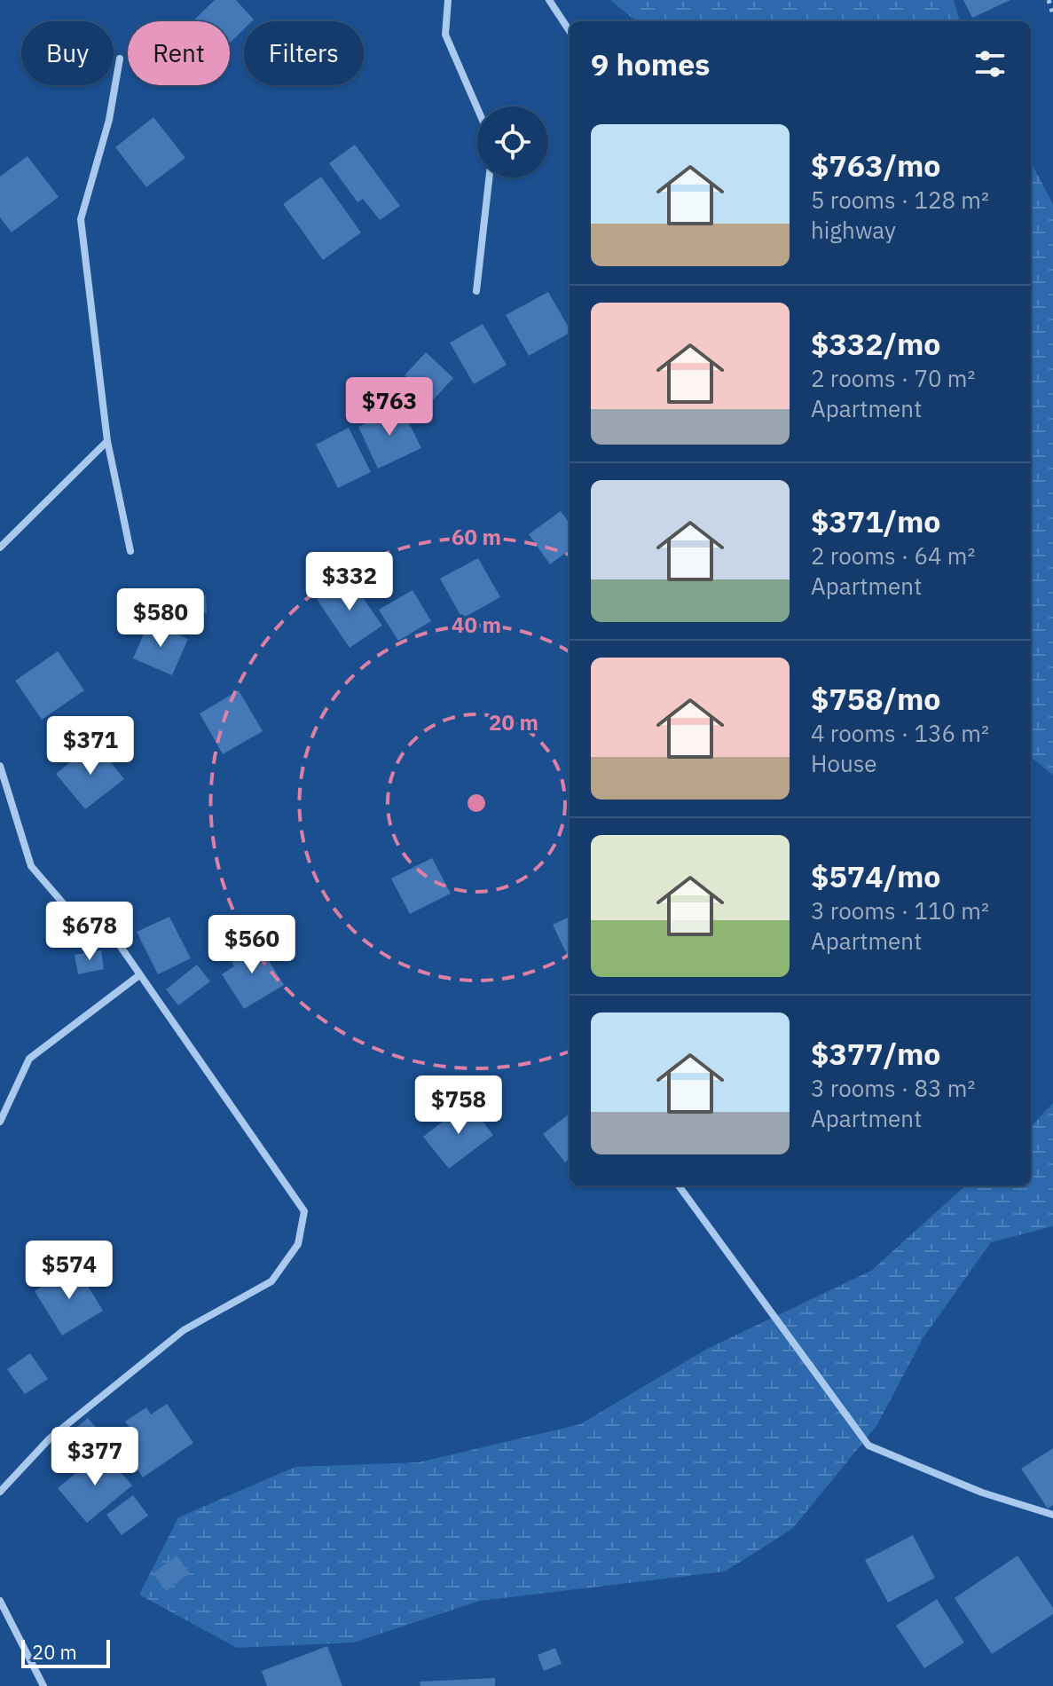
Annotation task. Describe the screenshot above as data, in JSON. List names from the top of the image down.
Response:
{
  "scale_bar": "20 m",
  "page": {
    "chip": ["Buy", "Rent", "Filters"],
    "heading": "9 homes",
    "list": [
      {
        "name": "$763/mo",
        "note": "5 rooms · 128 m² · highway"
      },
      {
        "name": "$332/mo",
        "note": "2 rooms · 70 m² · Apartment"
      },
      {
        "name": "$371/mo",
        "note": "2 rooms · 64 m² · Apartment"
      },
      {
        "name": "$758/mo",
        "note": "4 rooms · 136 m² · House"
      },
      {
        "name": "$574/mo",
        "note": "3 rooms · 110 m² · Apartment"
      },
      {
        "name": "$377/mo",
        "note": "3 rooms · 83 m² · Apartment"
      }
    ],
    "price": [
      "$763",
      "$332",
      "$580",
      "$371",
      "$678",
      "$560",
      "$758",
      "$574",
      "$377"
    ],
    "scale": "20 m"
  },
  "rings": ["60 m", "40 m", "20 m"]
}
